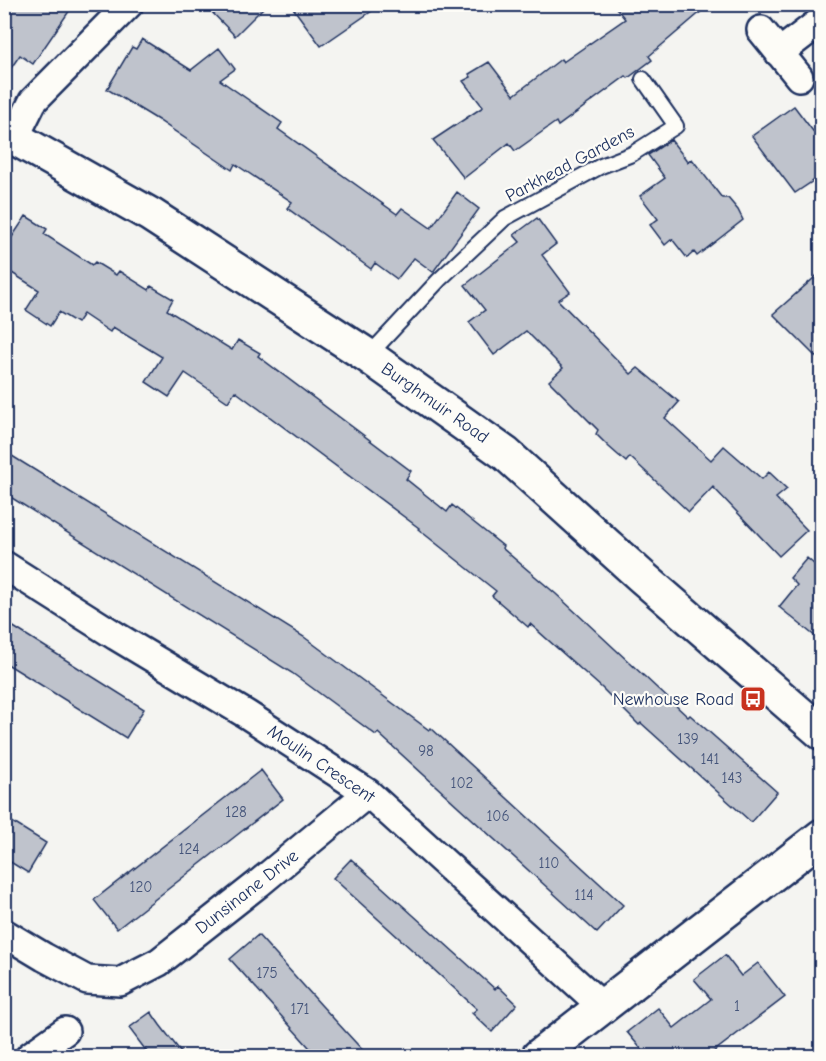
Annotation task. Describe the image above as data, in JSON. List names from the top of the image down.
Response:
{
  "streets": {
    "street": ["Burghmuir Road", "Moulin Crescent", "Dunsinane Drive"],
    "lane": ["Parkhead Gardens"]
  },
  "crossings": [
    ["Parkhead Gardens", "Burghmuir Road"],
    ["Moulin Crescent", "Dunsinane Drive"]
  ],
  "places": {
    "bus stop": ["Newhouse Road"]
  },
  "house_numbers": [
    "139",
    "98",
    "141",
    "143",
    "102",
    "128",
    "106",
    "124",
    "110",
    "120",
    "114",
    "175",
    "1",
    "171"
  ]
}
